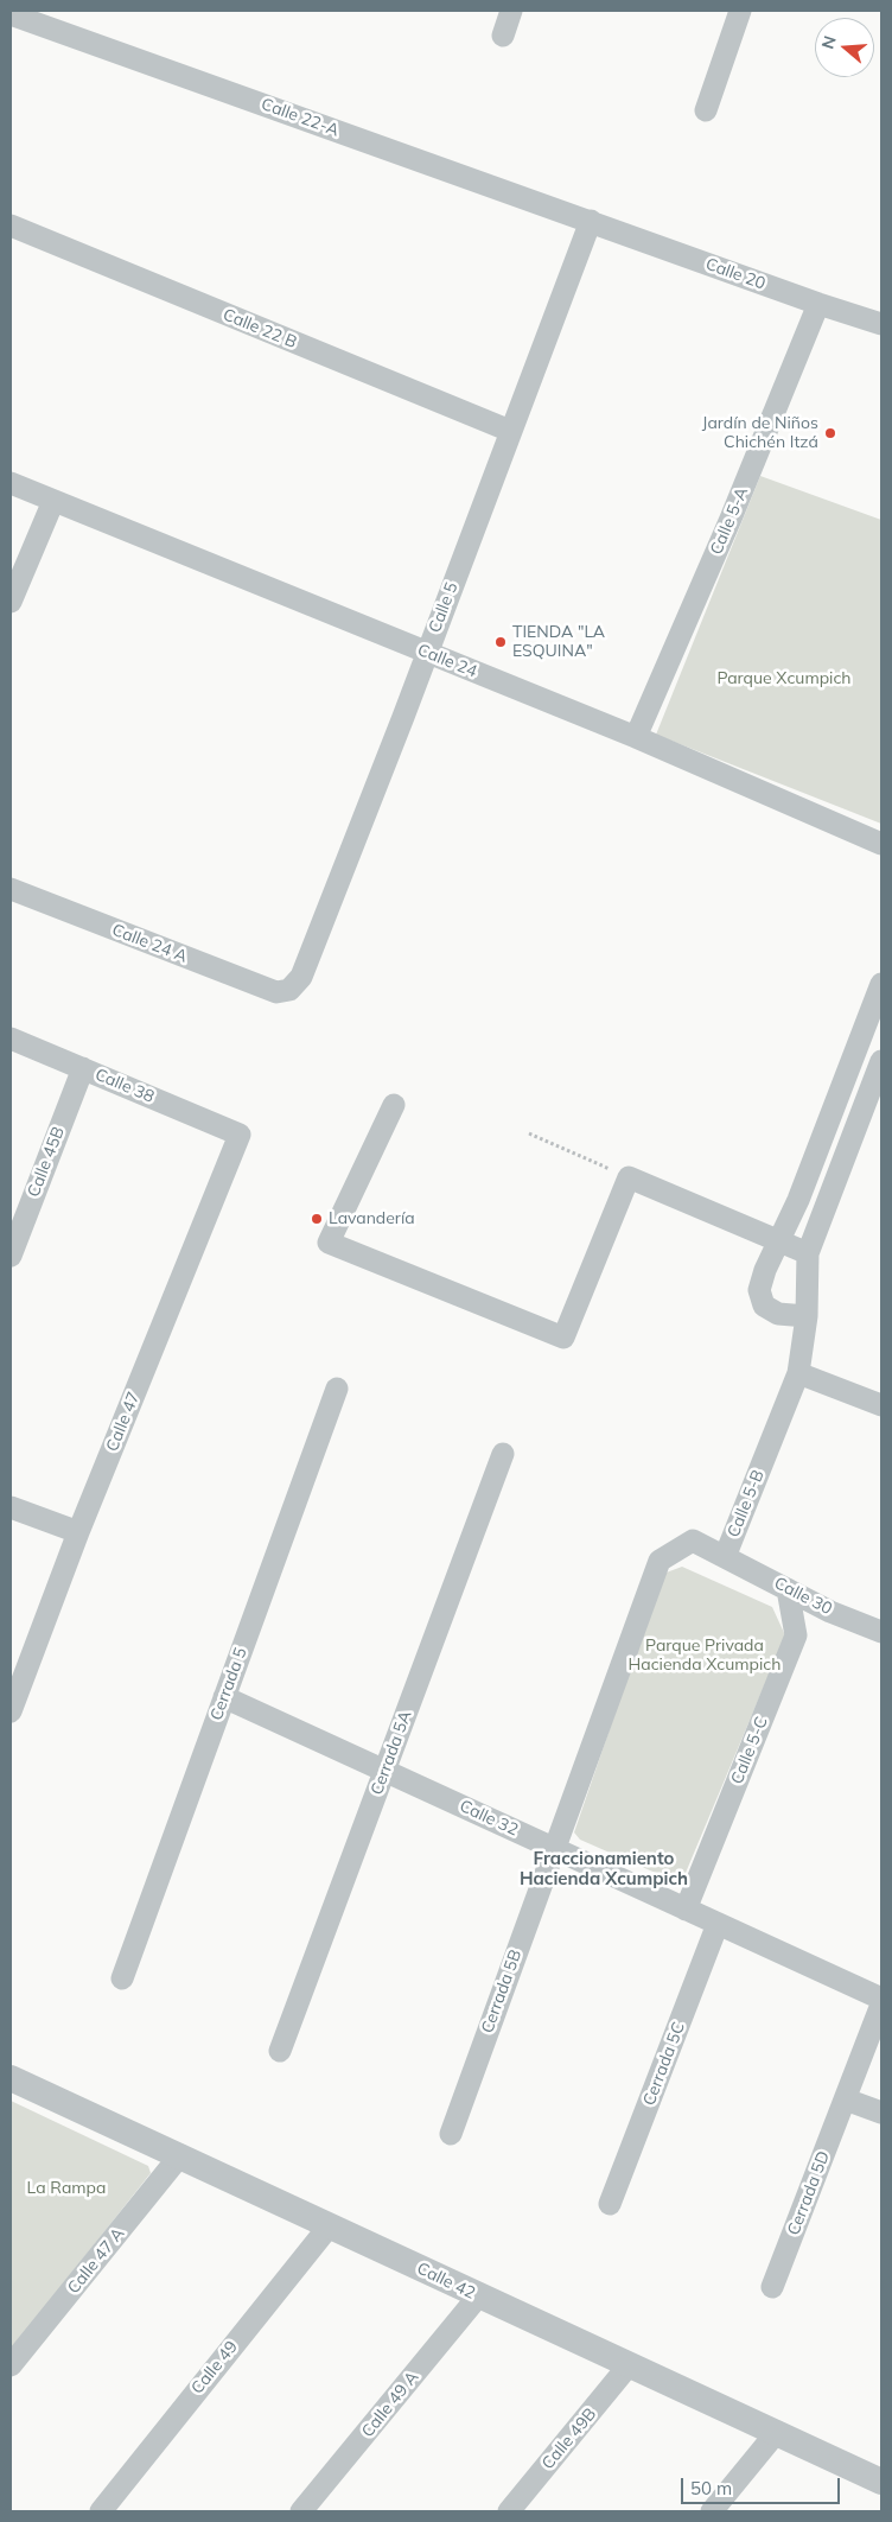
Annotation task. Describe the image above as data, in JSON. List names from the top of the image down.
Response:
{
  "streets": {
    "street": [
      "Calle 22-A",
      "Calle 20",
      "Calle 22 B",
      "Calle 5-A",
      "Calle 5",
      "Calle 24",
      "Calle 24 A",
      "Calle 38",
      "Calle 45B",
      "Calle 47",
      "Calle 5-B",
      "Calle 30",
      "Cerrada 5",
      "Calle 5-C",
      "Cerrada 5A",
      "Calle 32",
      "Cerrada 5B",
      "Cerrada 5C",
      "Cerrada 5D",
      "Calle 47 A",
      "Calle 42",
      "Calle 49",
      "Calle 49 A",
      "Calle 49B"
    ]
  },
  "crossings": [
    ["Calle 22-A", "Calle 20"],
    ["Calle 22-A", "Calle 5"],
    ["Calle 20", "Calle 5-A"],
    ["Calle 20", "Calle 5"],
    ["Calle 22 B", "Calle 5"],
    ["Calle 5-A", "Calle 24"],
    ["Calle 5", "Calle 24"],
    ["Calle 5", "Calle 24 A"],
    ["Calle 38", "Calle 45B"],
    ["Calle 38", "Calle 47"],
    ["Calle 5-B", "Calle 30"],
    ["Calle 5-B", "Calle 32"],
    ["Calle 5-B", "Cerrada 5B"],
    ["Calle 30", "Calle 5-C"],
    ["Cerrada 5", "Calle 32"],
    ["Calle 5-C", "Calle 32"],
    ["Cerrada 5A", "Calle 32"],
    ["Calle 32", "Cerrada 5B"],
    ["Calle 32", "Cerrada 5C"],
    ["Calle 47 A", "Calle 42"],
    ["Calle 42", "Calle 49"],
    ["Calle 42", "Calle 49 A"],
    ["Calle 42", "Calle 49B"]
  ],
  "districts": ["Fraccionamiento Hacienda Xcumpich"],
  "parks": ["Parque Xcumpich", "Parque Privada Hacienda Xcumpich", "La Rampa"],
  "places": ["Jardín de Niños Chichén Itzá", "TIENDA \"LA ESQUINA\"", "Lavandería"],
  "scale_bar": "50 m",
  "north": "left"
}
